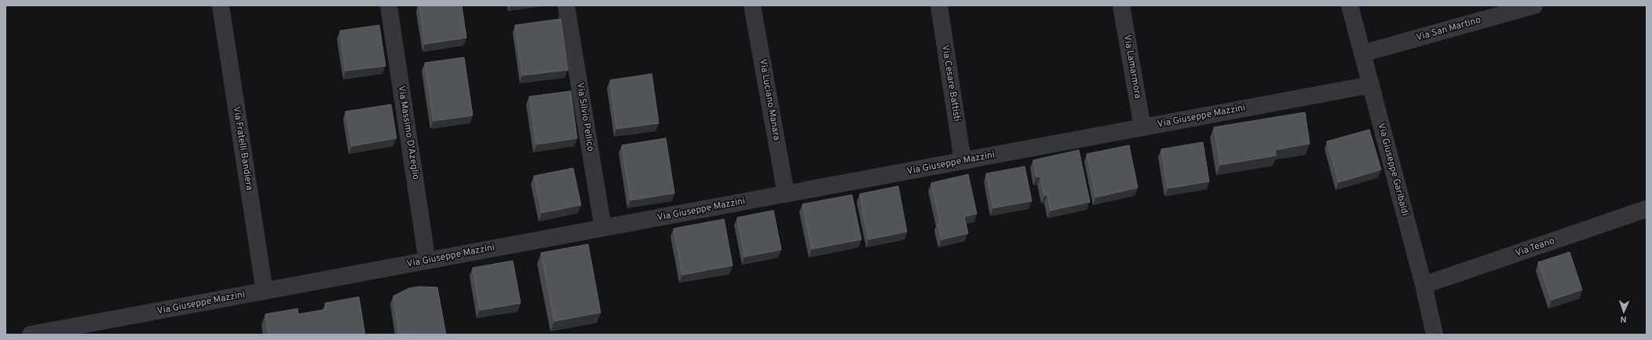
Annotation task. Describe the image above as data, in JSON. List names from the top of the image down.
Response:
{
  "streets": {
    "street": [
      "Via San Martino",
      "Via Lamarmora",
      "Via Cesare Battisti",
      "Via Luciano Manara",
      "Via Giuseppe Mazzini",
      "Via Silvio Pellico",
      "Via Massimo D'Azeglio",
      "Via Fratelli Bandiera",
      "Via Giuseppe Garibaldi",
      "Via Teano"
    ]
  },
  "crossings": [
    ["Via San Martino", "Via Giuseppe Garibaldi"],
    ["Via Lamarmora", "Via Giuseppe Mazzini"],
    ["Via Cesare Battisti", "Via Giuseppe Mazzini"],
    ["Via Luciano Manara", "Via Giuseppe Mazzini"],
    ["Via Giuseppe Mazzini", "Via Silvio Pellico"],
    ["Via Giuseppe Mazzini", "Via Massimo D'Azeglio"],
    ["Via Giuseppe Mazzini", "Via Fratelli Bandiera"],
    ["Via Giuseppe Mazzini", "Via Giuseppe Garibaldi"],
    ["Via Giuseppe Garibaldi", "Via Teano"]
  ],
  "north": "bottom"
}
